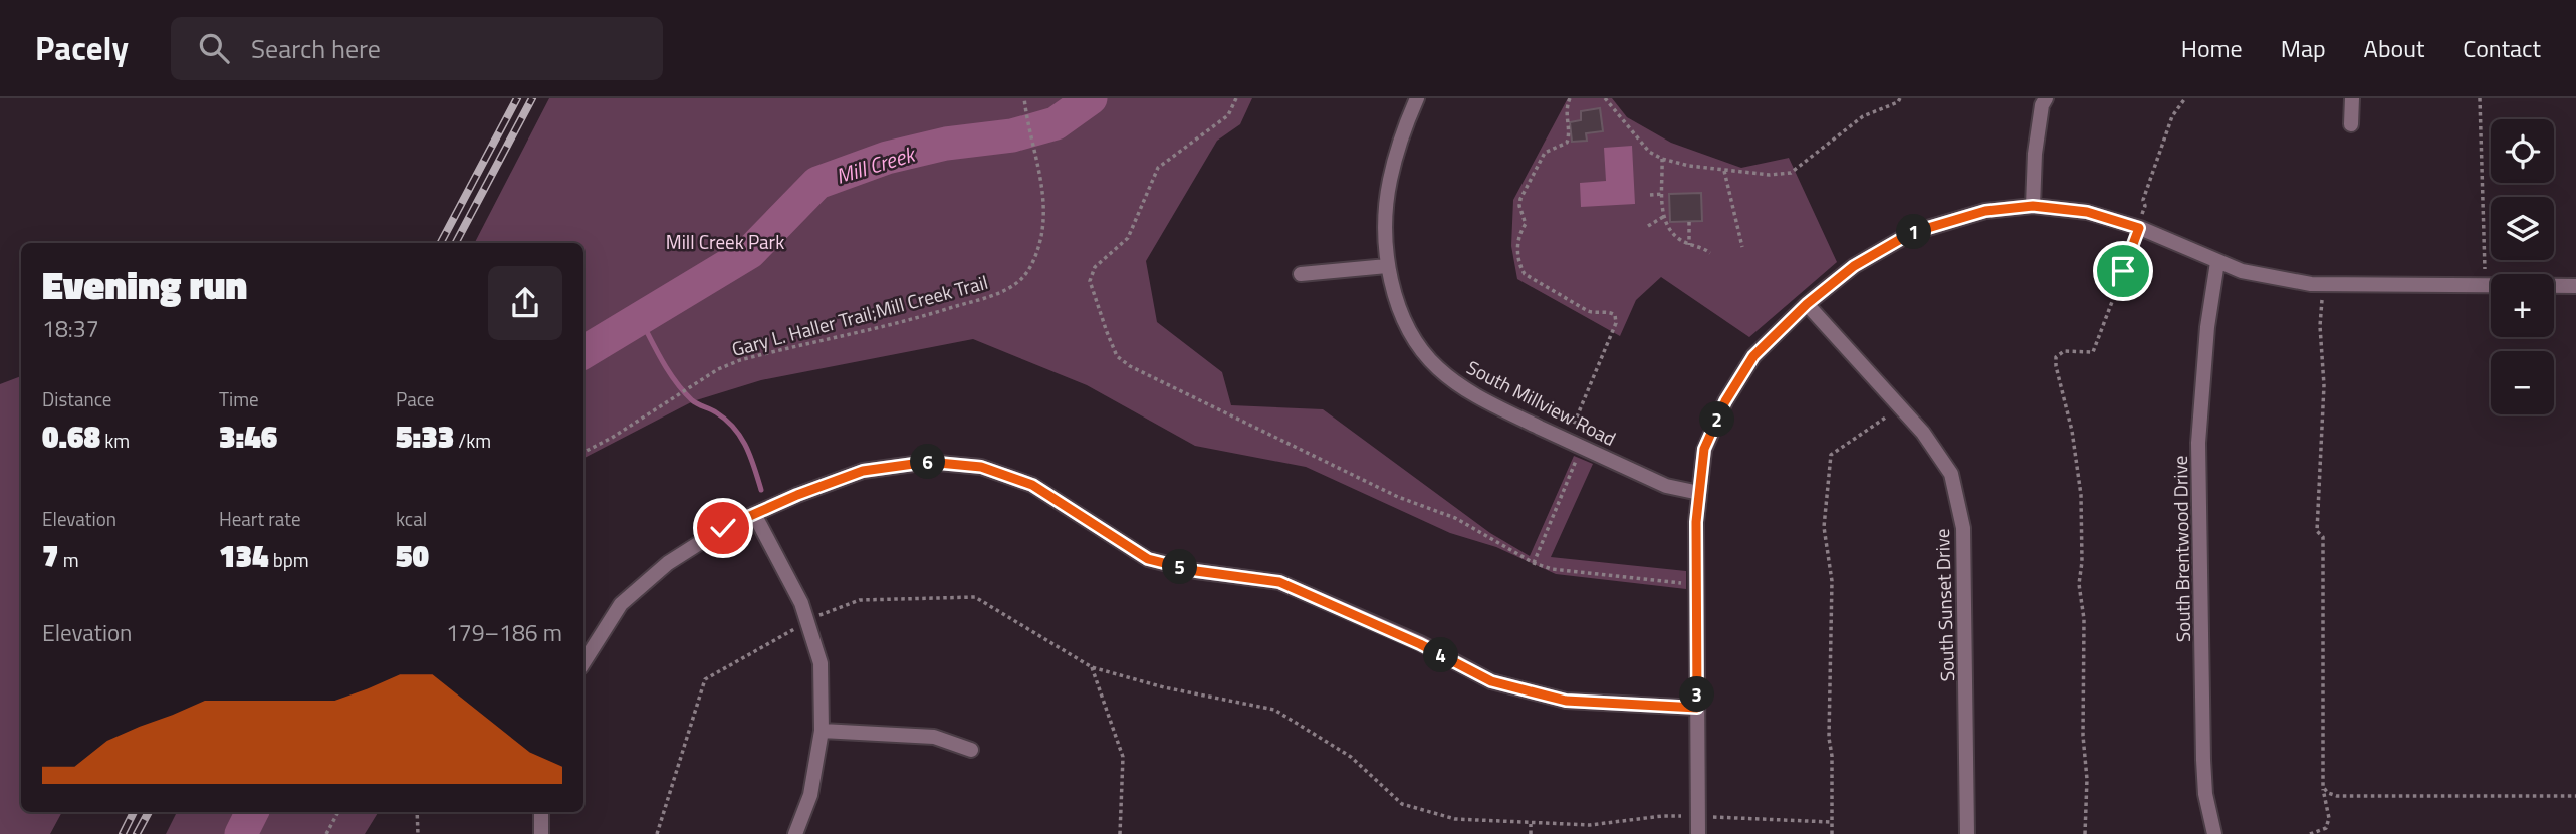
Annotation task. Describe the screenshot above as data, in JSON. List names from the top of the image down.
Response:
{
  "streets": {
    "street": ["South Millview Road", "South Brentwood Drive", "South Sunset Drive"],
    "path": ["Gary L. Haller Trail;Mill Creek Trail"]
  },
  "water": ["Mill Creek"],
  "parks": ["Mill Creek Park"],
  "page": {
    "header": "Pacely",
    "search": "Search here",
    "nav": [
      "Home",
      "Map",
      "About",
      "Contact"
    ],
    "map_buttons": ["+", "−"],
    "pins": [
      "1",
      "2",
      "6",
      "5",
      "4",
      "3"
    ],
    "heading": ["Evening run", "18:37"],
    "stats": [
      ["Distance", "0.68 km"],
      ["Time", "3:46"],
      ["Pace", "5:33 /km"],
      ["Elevation", "7 m"],
      ["Heart rate", "134 bpm"],
      ["kcal", "50"]
    ],
    "chart": ["Elevation", "179–186 m"]
  }
}
